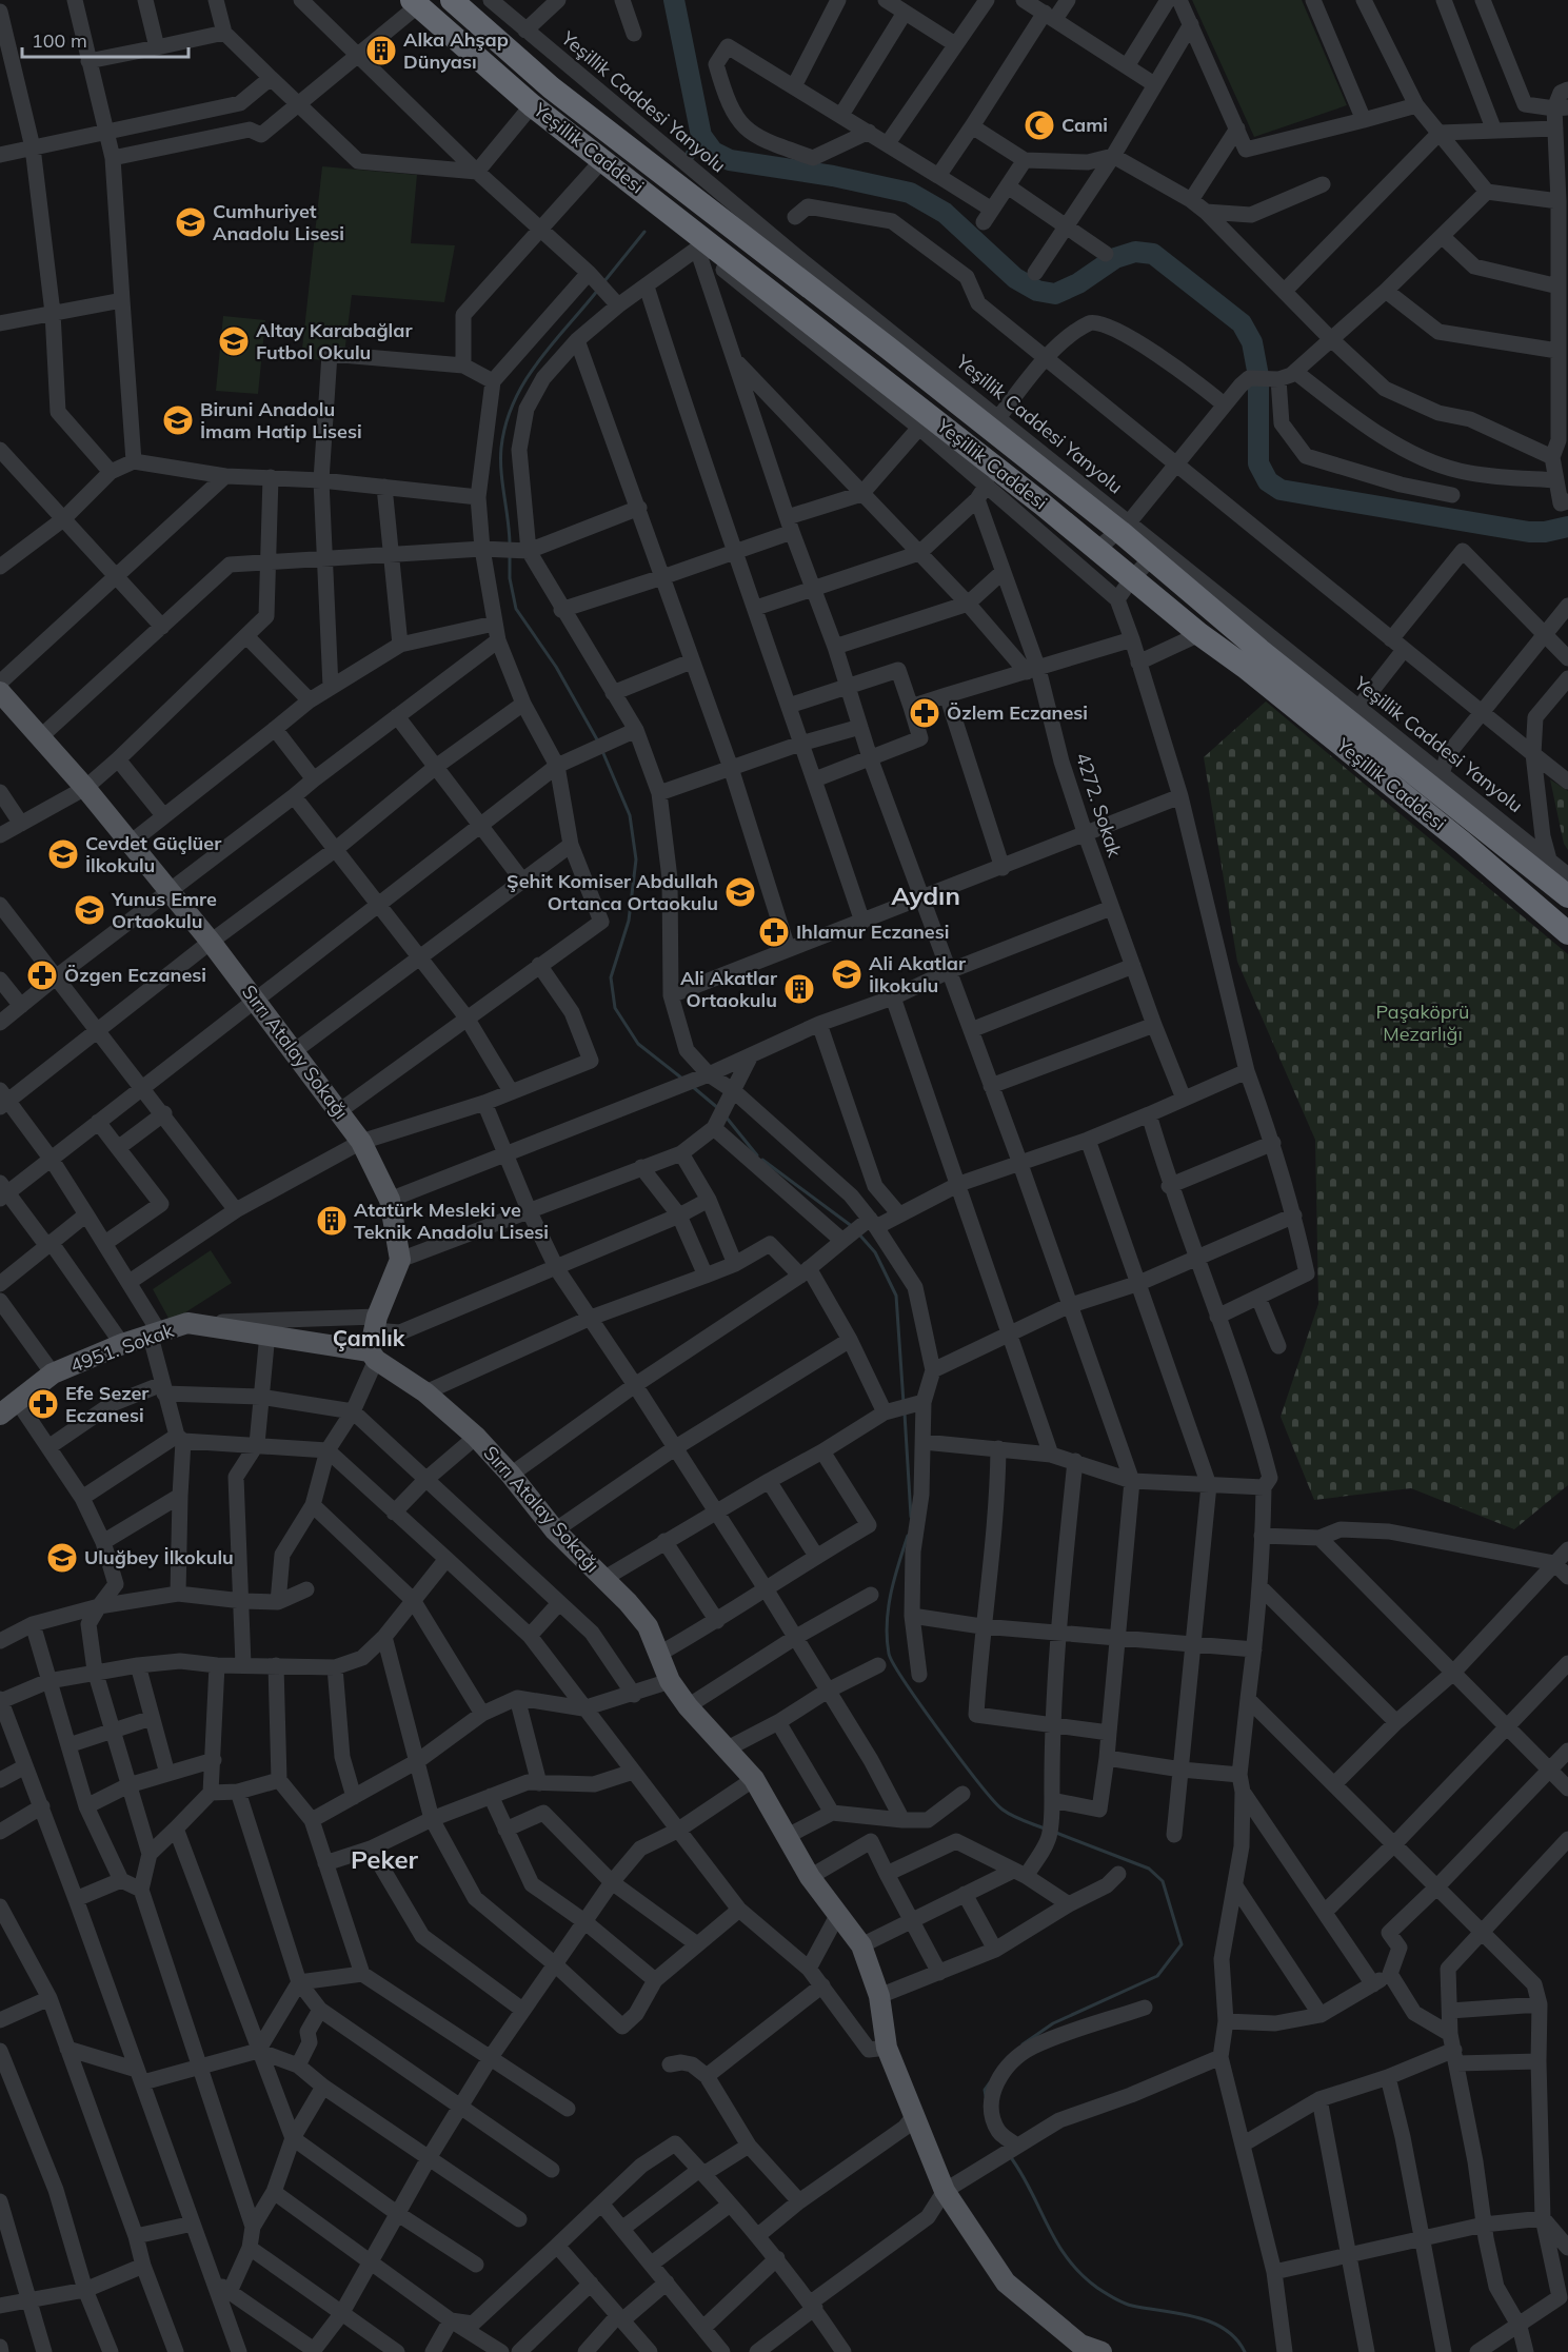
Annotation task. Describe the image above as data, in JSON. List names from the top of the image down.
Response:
{
  "streets": {
    "highway": ["Yeşillik Caddesi"],
    "main road": ["Sırrı Atalay Sokağı", "4951. Sokak"],
    "street": ["Yeşillik Caddesi Yanyolu", "4272. Sokak"]
  },
  "crossings": [
    ["Yeşillik Caddesi Yanyolu", "Yeşillik Caddesi"],
    ["Sırrı Atalay Sokağı", "4951. Sokak"]
  ],
  "districts": ["Aydın", "Çamlık", "Peker"],
  "parks": ["Paşaköprü Mezarlığı"],
  "places": {
    "building": ["Alka Ahşap Dünyası", "Ali Akatlar Ortaokulu", "Atatürk Mesleki ve Teknik Anadolu Lisesi"],
    "mosque": ["Cami"],
    "school or university": [
      "Cumhuriyet Anadolu Lisesi",
      "Altay Karabağlar Futbol Okulu",
      "Biruni Anadolu İmam Hatip Lisesi",
      "Cevdet Güçlüer İlkokulu",
      "Şehit Komiser Abdullah Ortanca Ortaokulu",
      "Yunus Emre Ortaokulu",
      "Ali Akatlar İlkokulu",
      "Uluğbey İlkokulu"
    ],
    "pharmacy": [
      "Özlem Eczanesi",
      "Ihlamur Eczanesi",
      "Özgen Eczanesi",
      "Efe Sezer Eczanesi"
    ]
  },
  "scale_bar": "100 m"
}
